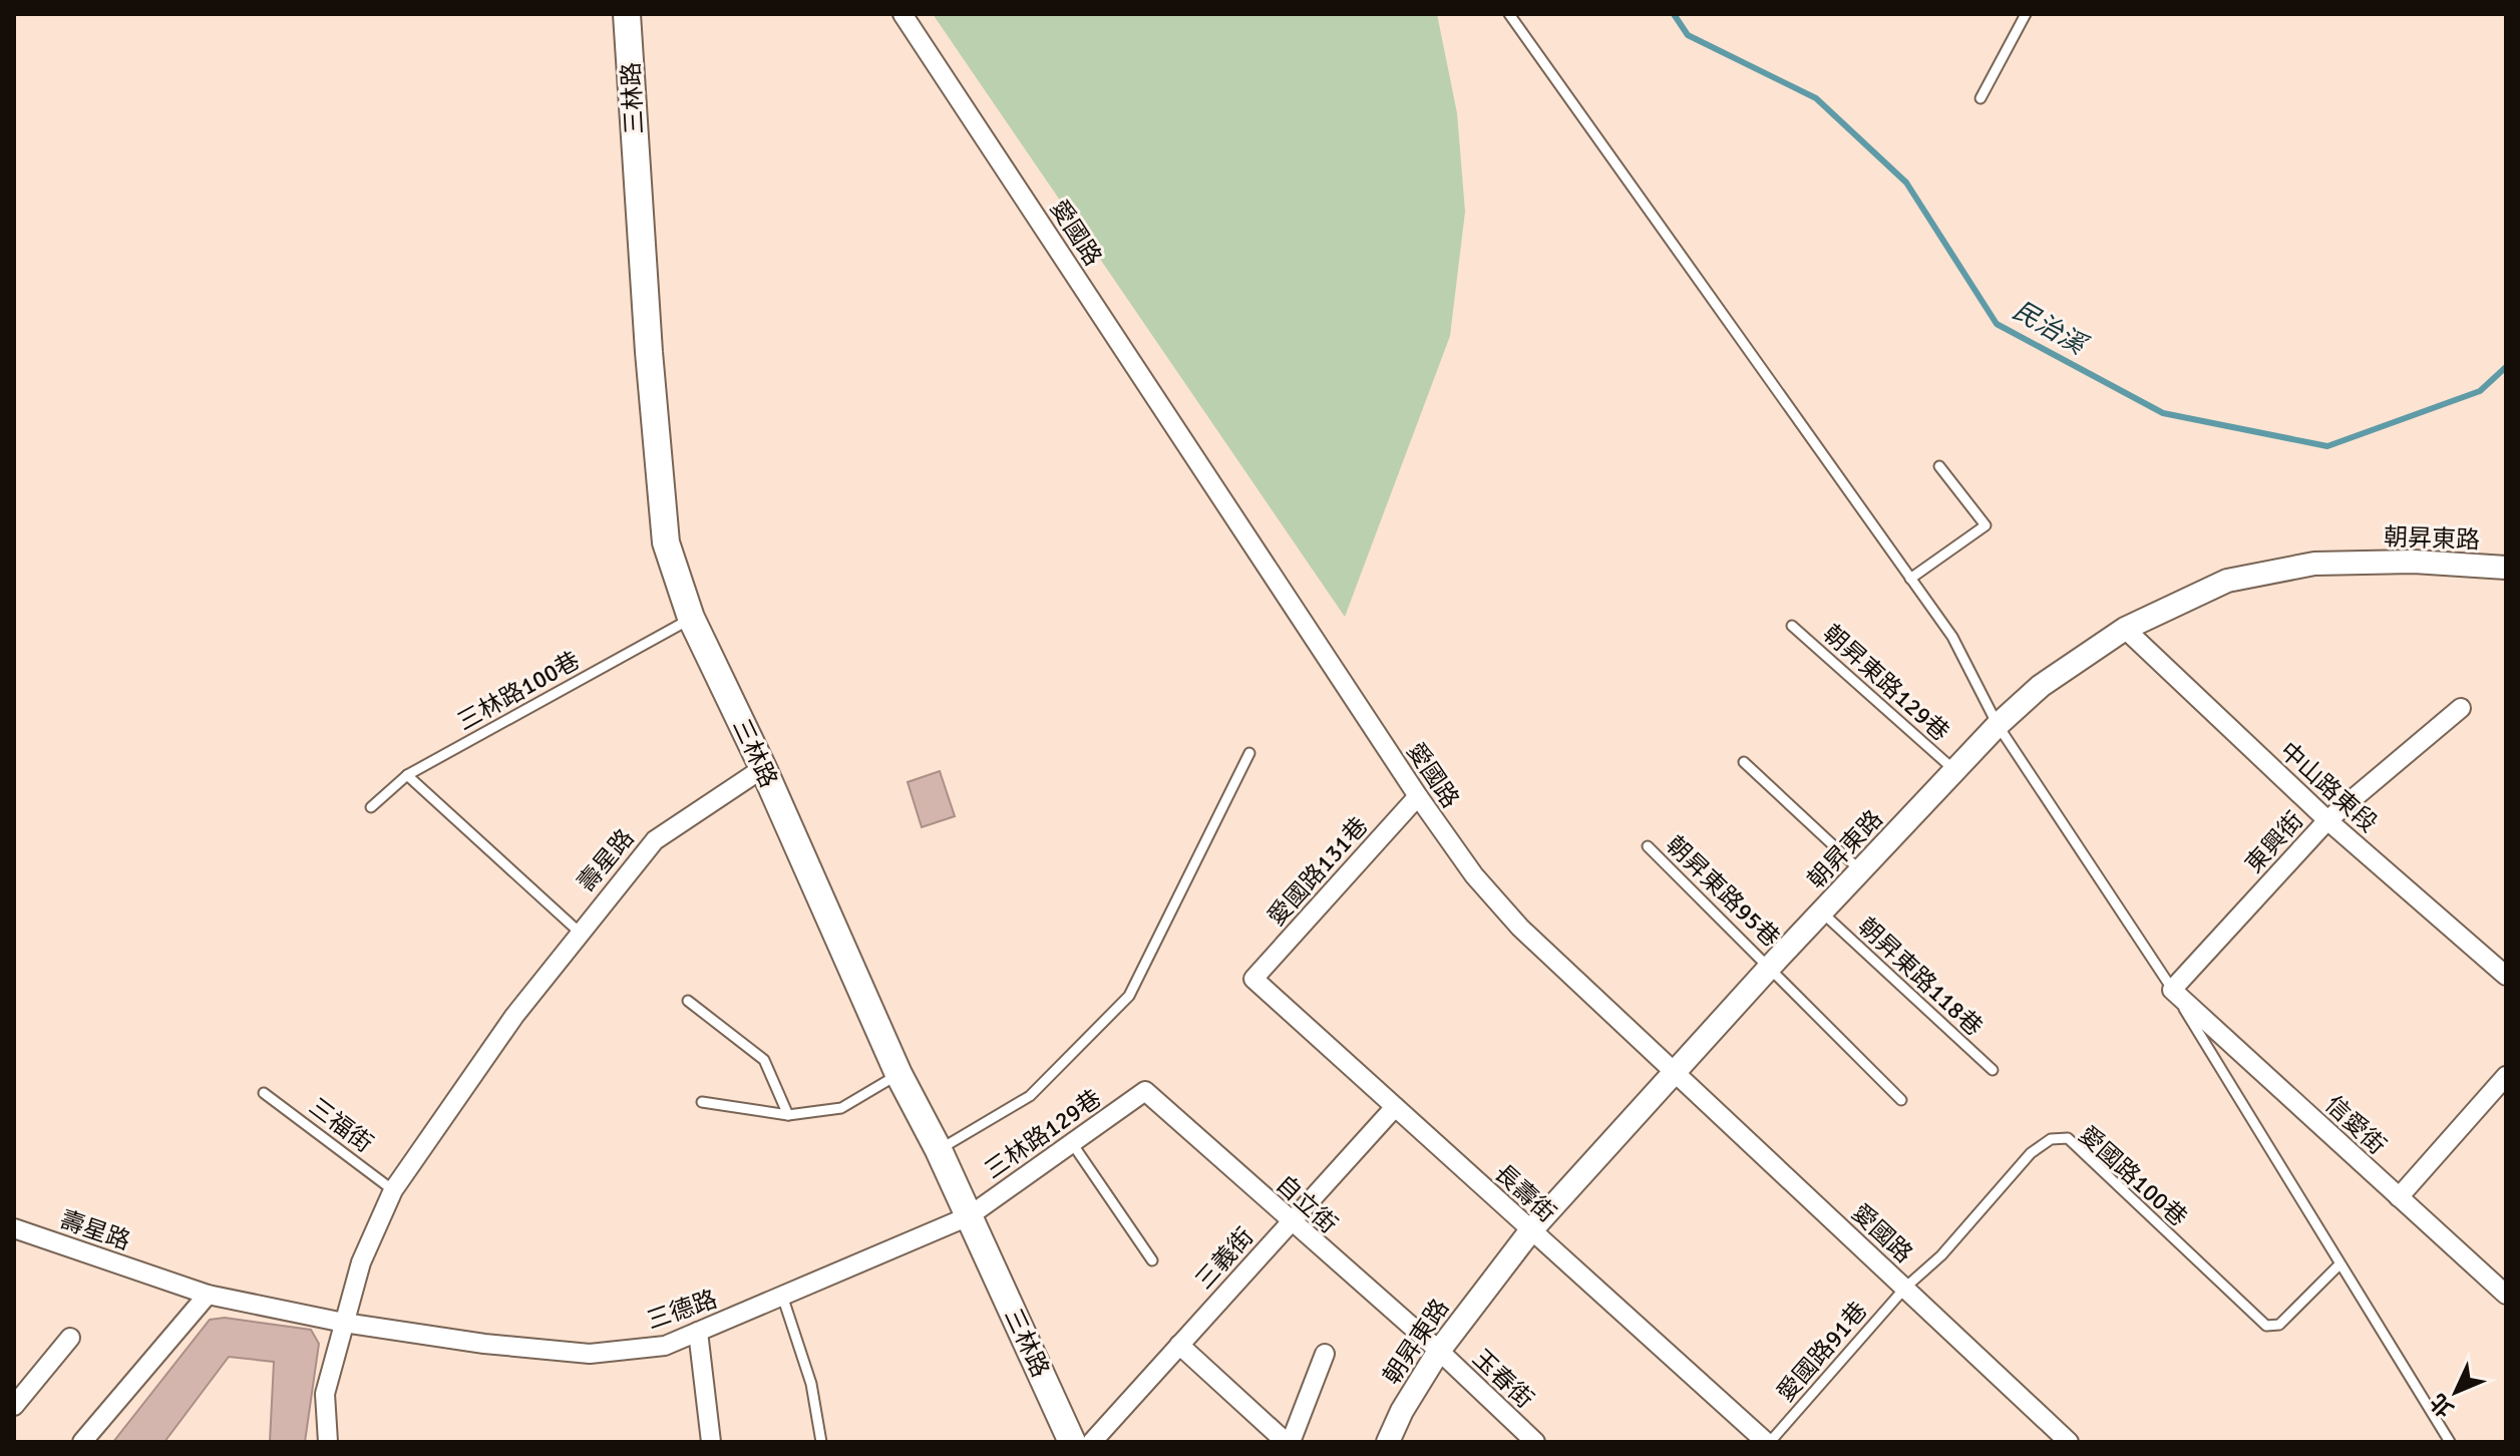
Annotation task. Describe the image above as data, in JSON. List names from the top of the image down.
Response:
{
  "streets": {
    "main road": ["三林路"],
    "street": [
      "愛國路",
      "朝昇東路",
      "中山路東段",
      "東興街",
      "壽星路",
      "愛國路131巷",
      "信愛街",
      "三林路129巷",
      "長壽街",
      "自立街",
      "三義街",
      "三德路",
      "玉春街"
    ],
    "lane": [
      "朝昇東路129巷",
      "三林路100巷",
      "朝昇東路95巷",
      "朝昇東路118巷",
      "三福街",
      "愛國路100巷",
      "愛國路91巷"
    ]
  },
  "crossings": [
    ["三林路", "三林路100巷"],
    ["三林路", "壽星路"],
    ["三林路", "三林路129巷"],
    ["三林路", "三德路"],
    ["愛國路", "朝昇東路"],
    ["愛國路", "愛國路131巷"],
    ["愛國路", "愛國路100巷"],
    ["愛國路", "愛國路91巷"],
    ["朝昇東路", "朝昇東路129巷"],
    ["朝昇東路", "中山路東段"],
    ["朝昇東路", "朝昇東路95巷"],
    ["朝昇東路", "朝昇東路118巷"],
    ["朝昇東路", "長壽街"],
    ["朝昇東路", "自立街"],
    ["朝昇東路", "玉春街"],
    ["中山路東段", "東興街"],
    ["東興街", "信愛街"],
    ["壽星路", "三福街"],
    ["壽星路", "三德路"],
    ["愛國路131巷", "長壽街"],
    ["三林路129巷", "自立街"],
    ["三林路129巷", "三德路"],
    ["愛國路100巷", "愛國路91巷"],
    ["長壽街", "三義街"],
    ["長壽街", "愛國路91巷"],
    ["自立街", "三義街"],
    ["自立街", "玉春街"]
  ],
  "water": ["民治溪"],
  "north": "bottom left"
}
